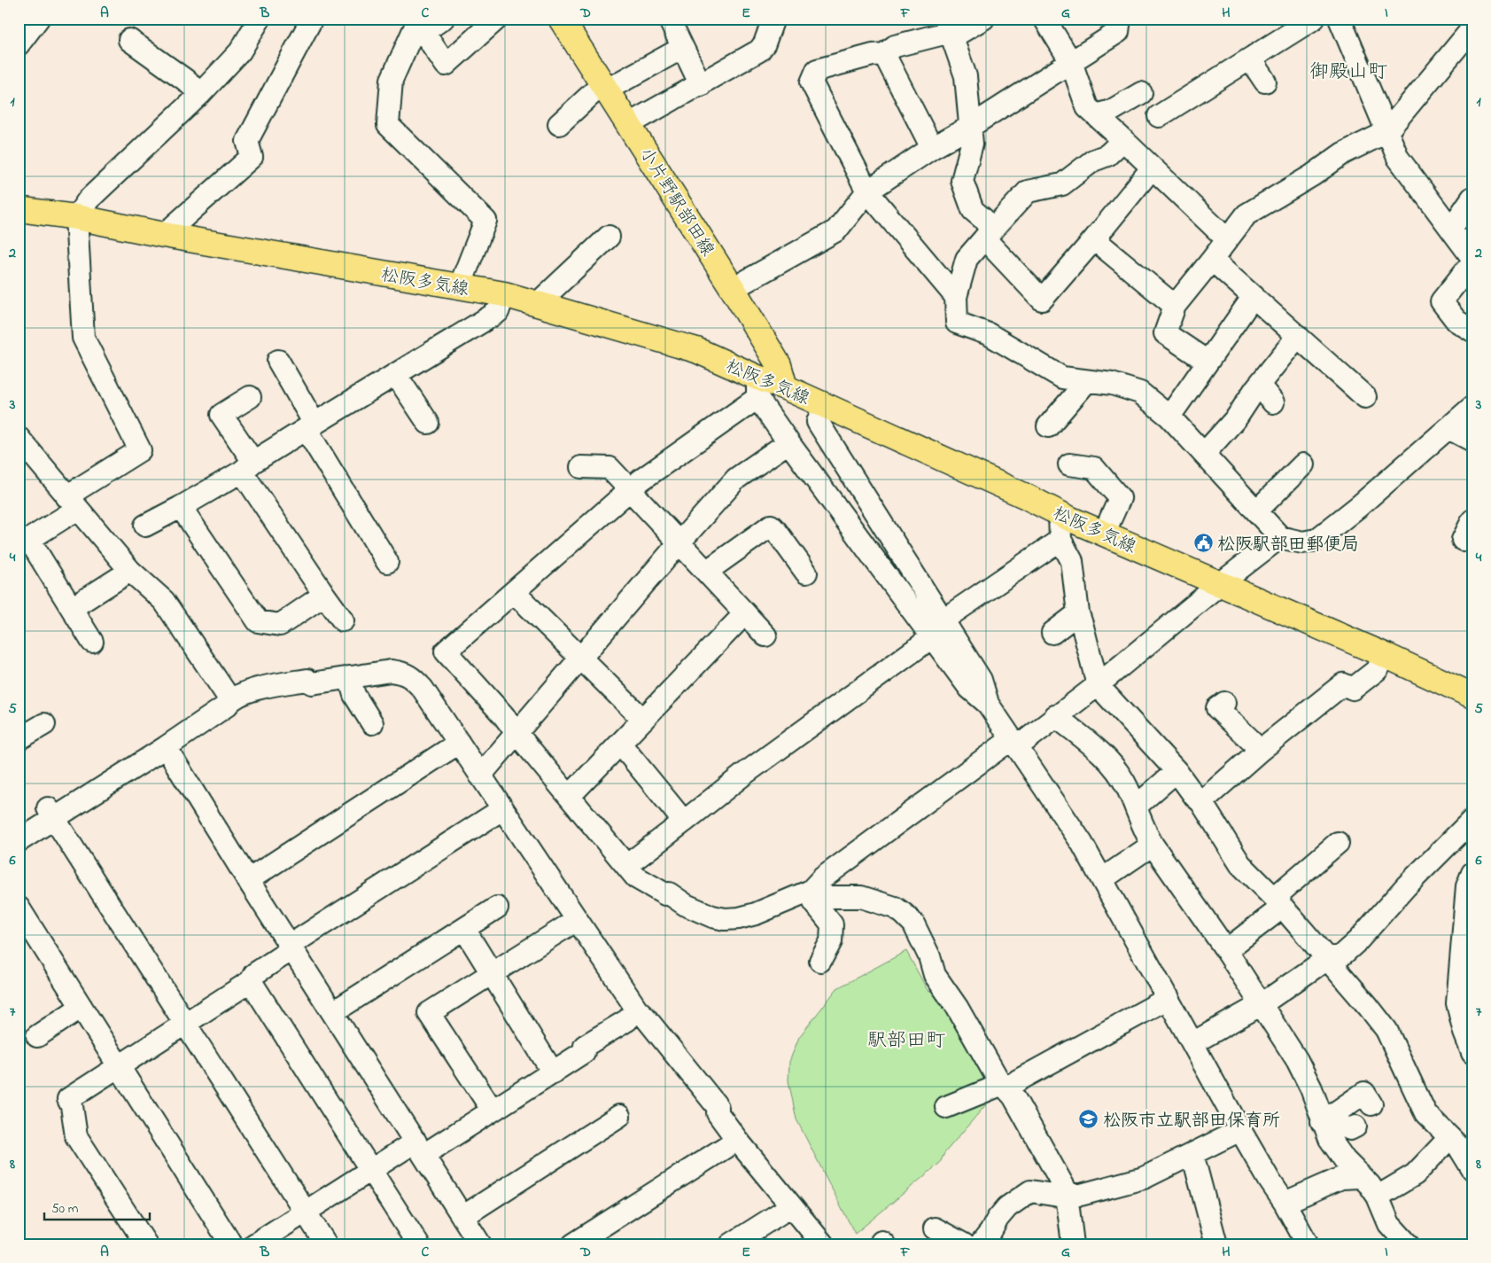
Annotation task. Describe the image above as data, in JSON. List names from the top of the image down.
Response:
{
  "streets": {
    "main road": ["小片野駅部田線", "松阪多気線"]
  },
  "crossings": [
    ["小片野駅部田線", "松阪多気線"]
  ],
  "districts": ["御殿山町", "駅部田町"],
  "places": {
    "public building": ["松阪駅部田郵便局"],
    "school or university": ["松阪市立駅部田保育所"]
  },
  "scale_bar": "50 m",
  "grid": {
    "columns": [
      "A",
      "B",
      "C",
      "D",
      "E",
      "F",
      "G",
      "H",
      "I"
    ],
    "rows": [
      "1",
      "2",
      "3",
      "4",
      "5",
      "6",
      "7",
      "8"
    ]
  }
}
